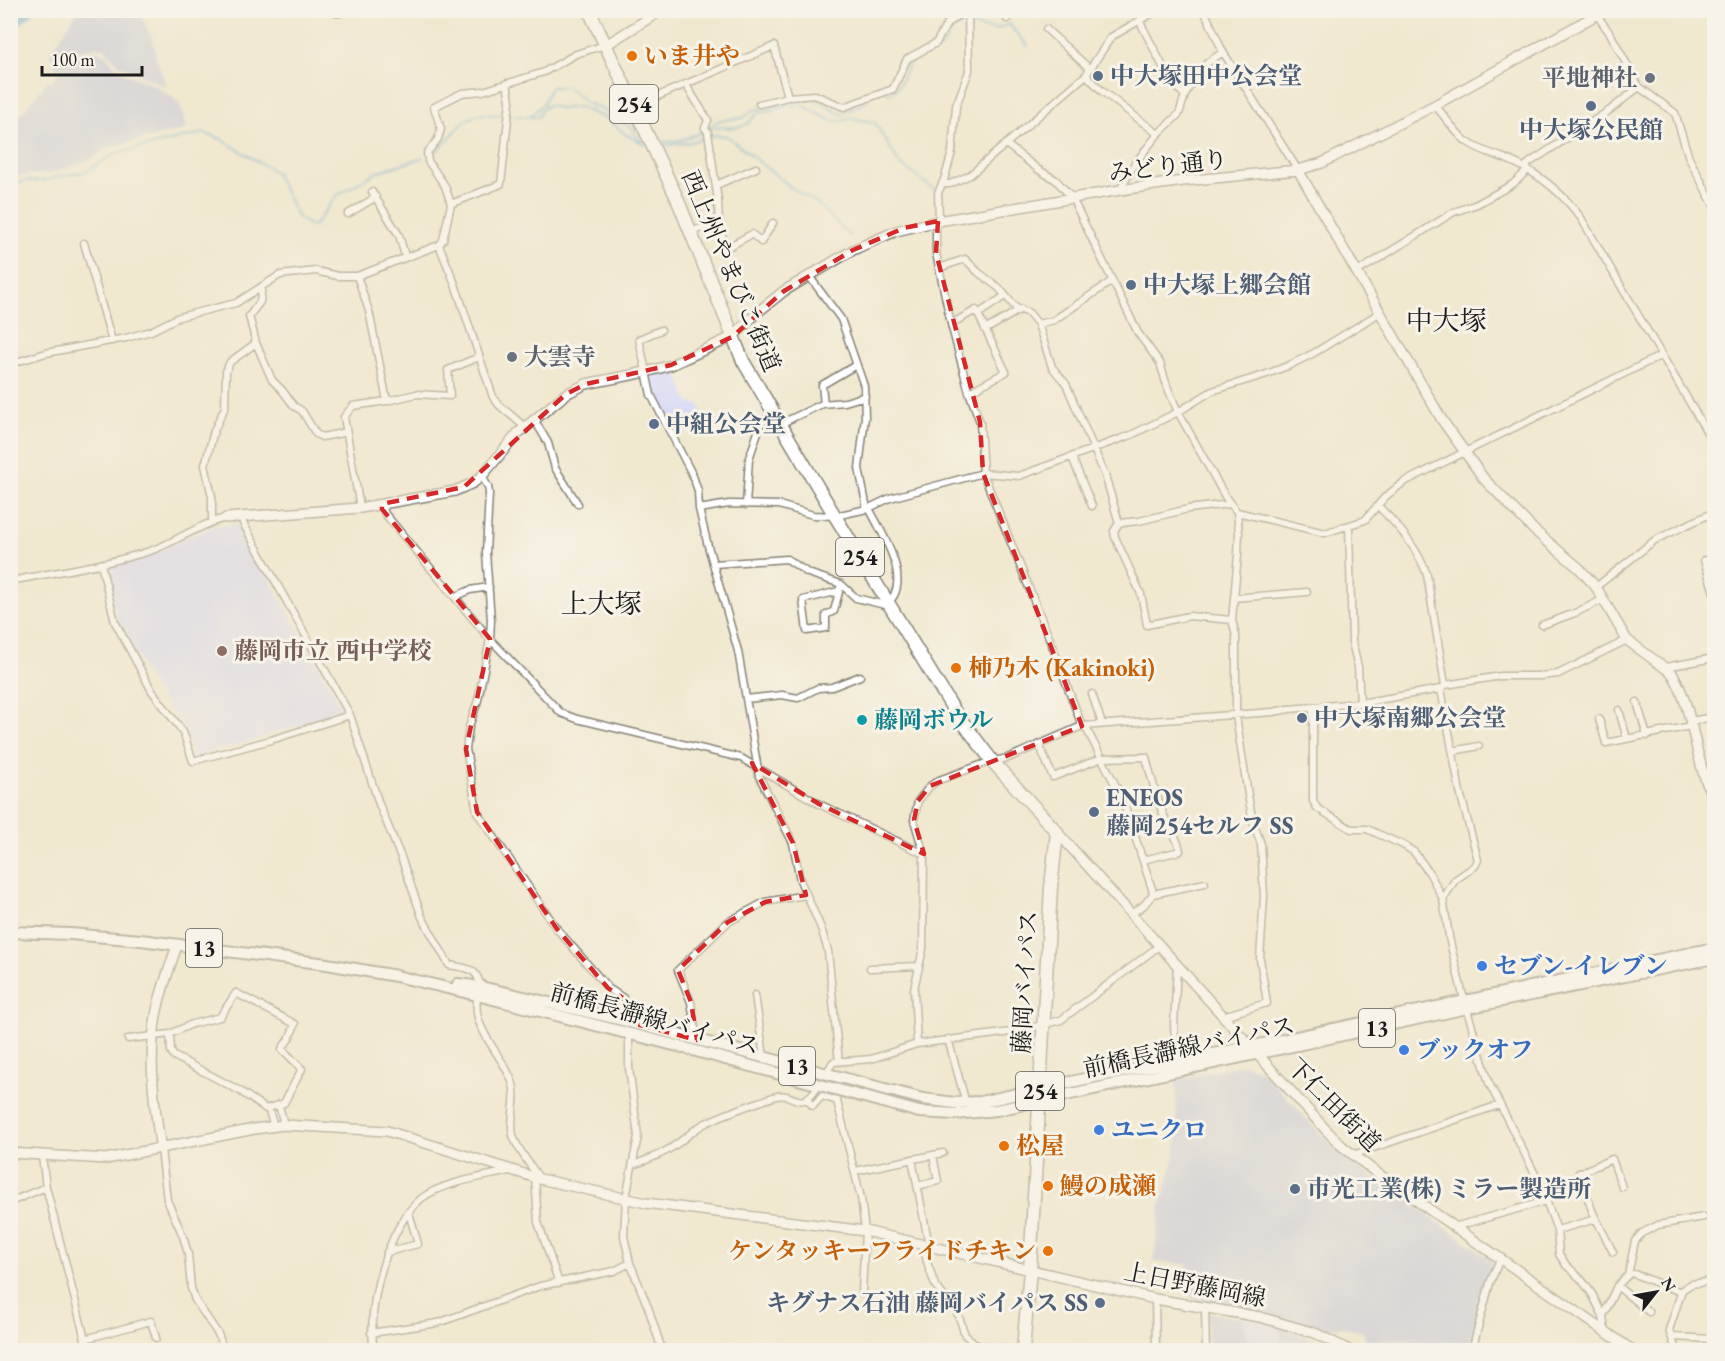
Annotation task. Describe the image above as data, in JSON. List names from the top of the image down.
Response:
{
  "streets": {
    "highway": ["254", "西上州やまびこ街道", "藤岡バイパス"],
    "main road": ["13", "前橋長瀞線バイパス"],
    "street": ["みどり通り", "下仁田街道", "上日野藤岡線"]
  },
  "crossings": [
    ["みどり通り", "西上州やまびこ街道"],
    ["西上州やまびこ街道", "藤岡バイパス"],
    ["西上州やまびこ街道", "下仁田街道"],
    ["藤岡バイパス", "前橋長瀞線バイパス"],
    ["藤岡バイパス", "下仁田街道"],
    ["藤岡バイパス", "上日野藤岡線"],
    ["前橋長瀞線バイパス", "下仁田街道"]
  ],
  "districts": ["中大塚", "上大塚"],
  "places": [
    "いま井や",
    "中大塚田中公会堂",
    "平地神社",
    "中大塚公民館",
    "中大塚上郷会館",
    "大雲寺",
    "中組公会堂",
    "藤岡市立 西中学校",
    "柿乃木 (Kakinoki)",
    "中大塚南郷公会堂",
    "藤岡ボウル",
    "ENEOS 藤岡254セルフ SS",
    "セブン-イレブン",
    "ブックオフ",
    "ユニクロ",
    "松屋",
    "鰻の成瀬",
    "市光工業(株) ミラー製造所",
    "ケンタッキーフライドチキン",
    "キグナス石油 藤岡バイパス SS"
  ],
  "scale_bar": "100 m",
  "north": "top right"
}
